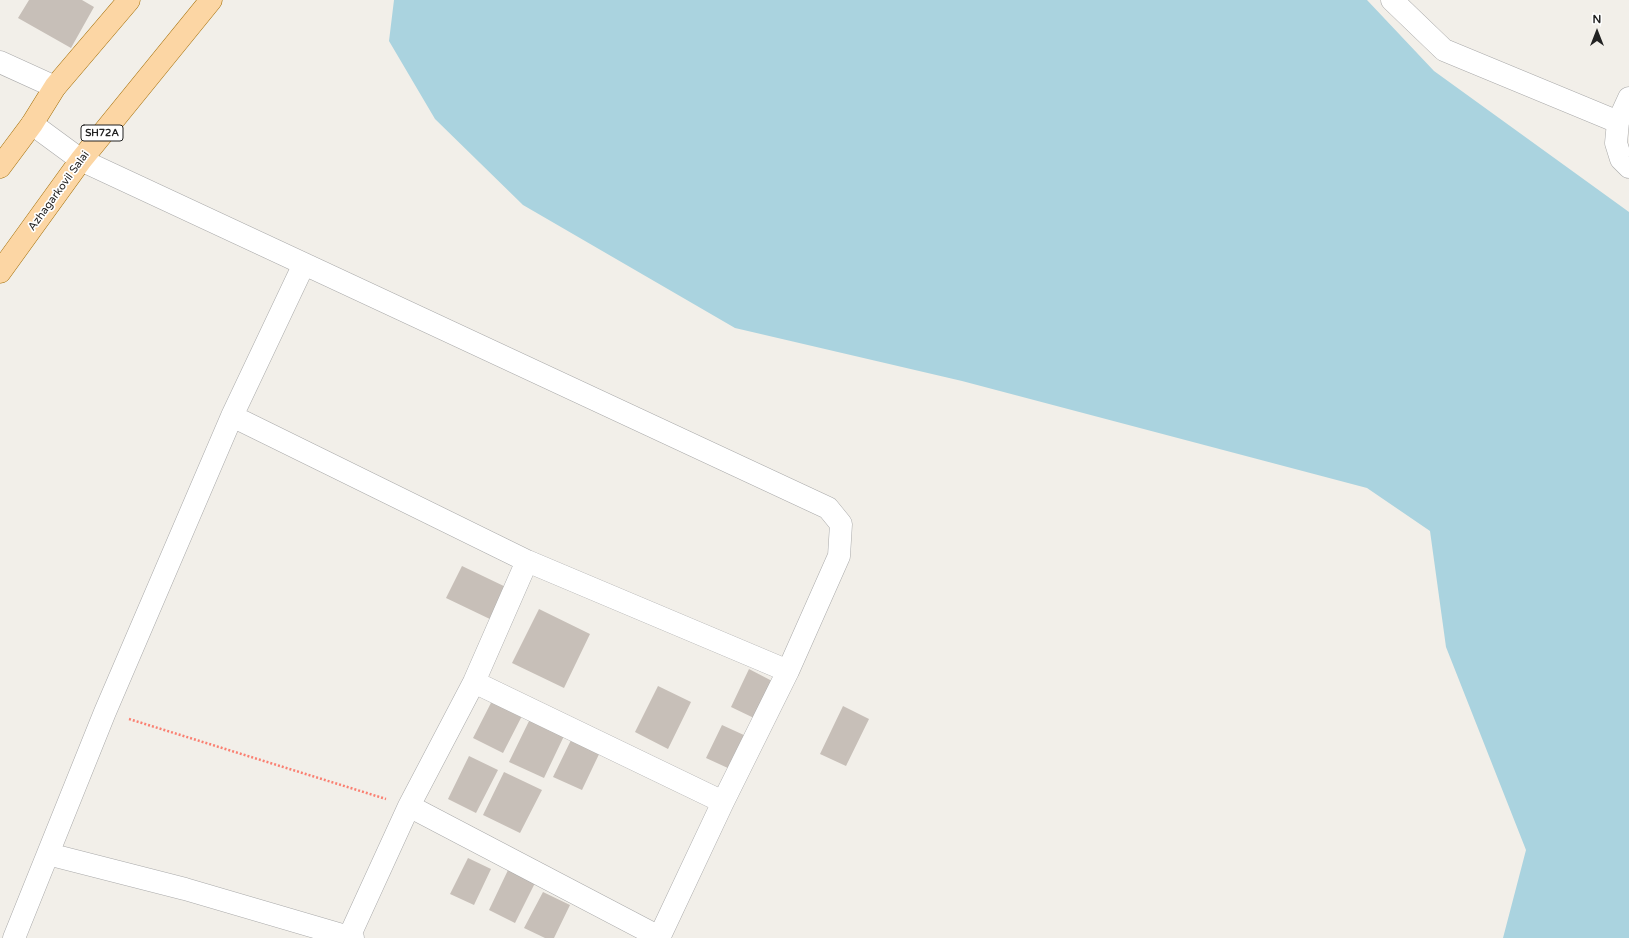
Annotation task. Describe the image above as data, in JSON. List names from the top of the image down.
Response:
{
  "streets": {
    "main road": ["SH72A", "Azhagarkovil Salai"]
  },
  "north": "top"
}
